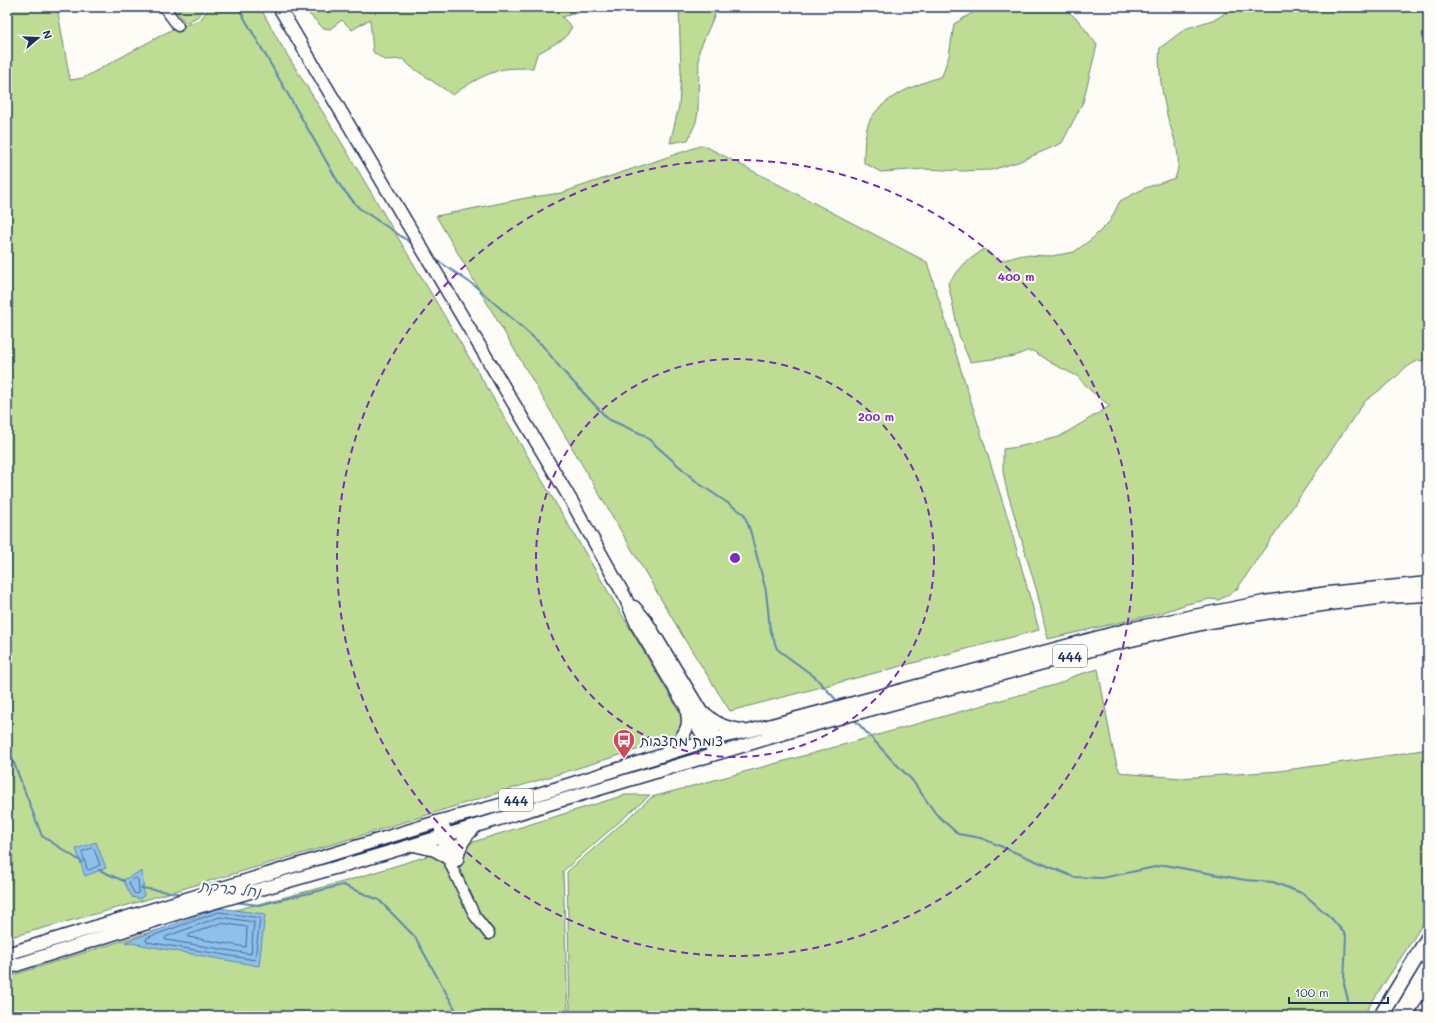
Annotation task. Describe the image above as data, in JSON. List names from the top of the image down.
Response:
{
  "streets": {
    "main road": ["444"]
  },
  "water": ["נחל ברקת"],
  "places": {
    "bus stop": ["צומת מחצבות"]
  },
  "scale_bar": "100 m",
  "north": "right",
  "rings": ["400 m", "200 m"]
}
